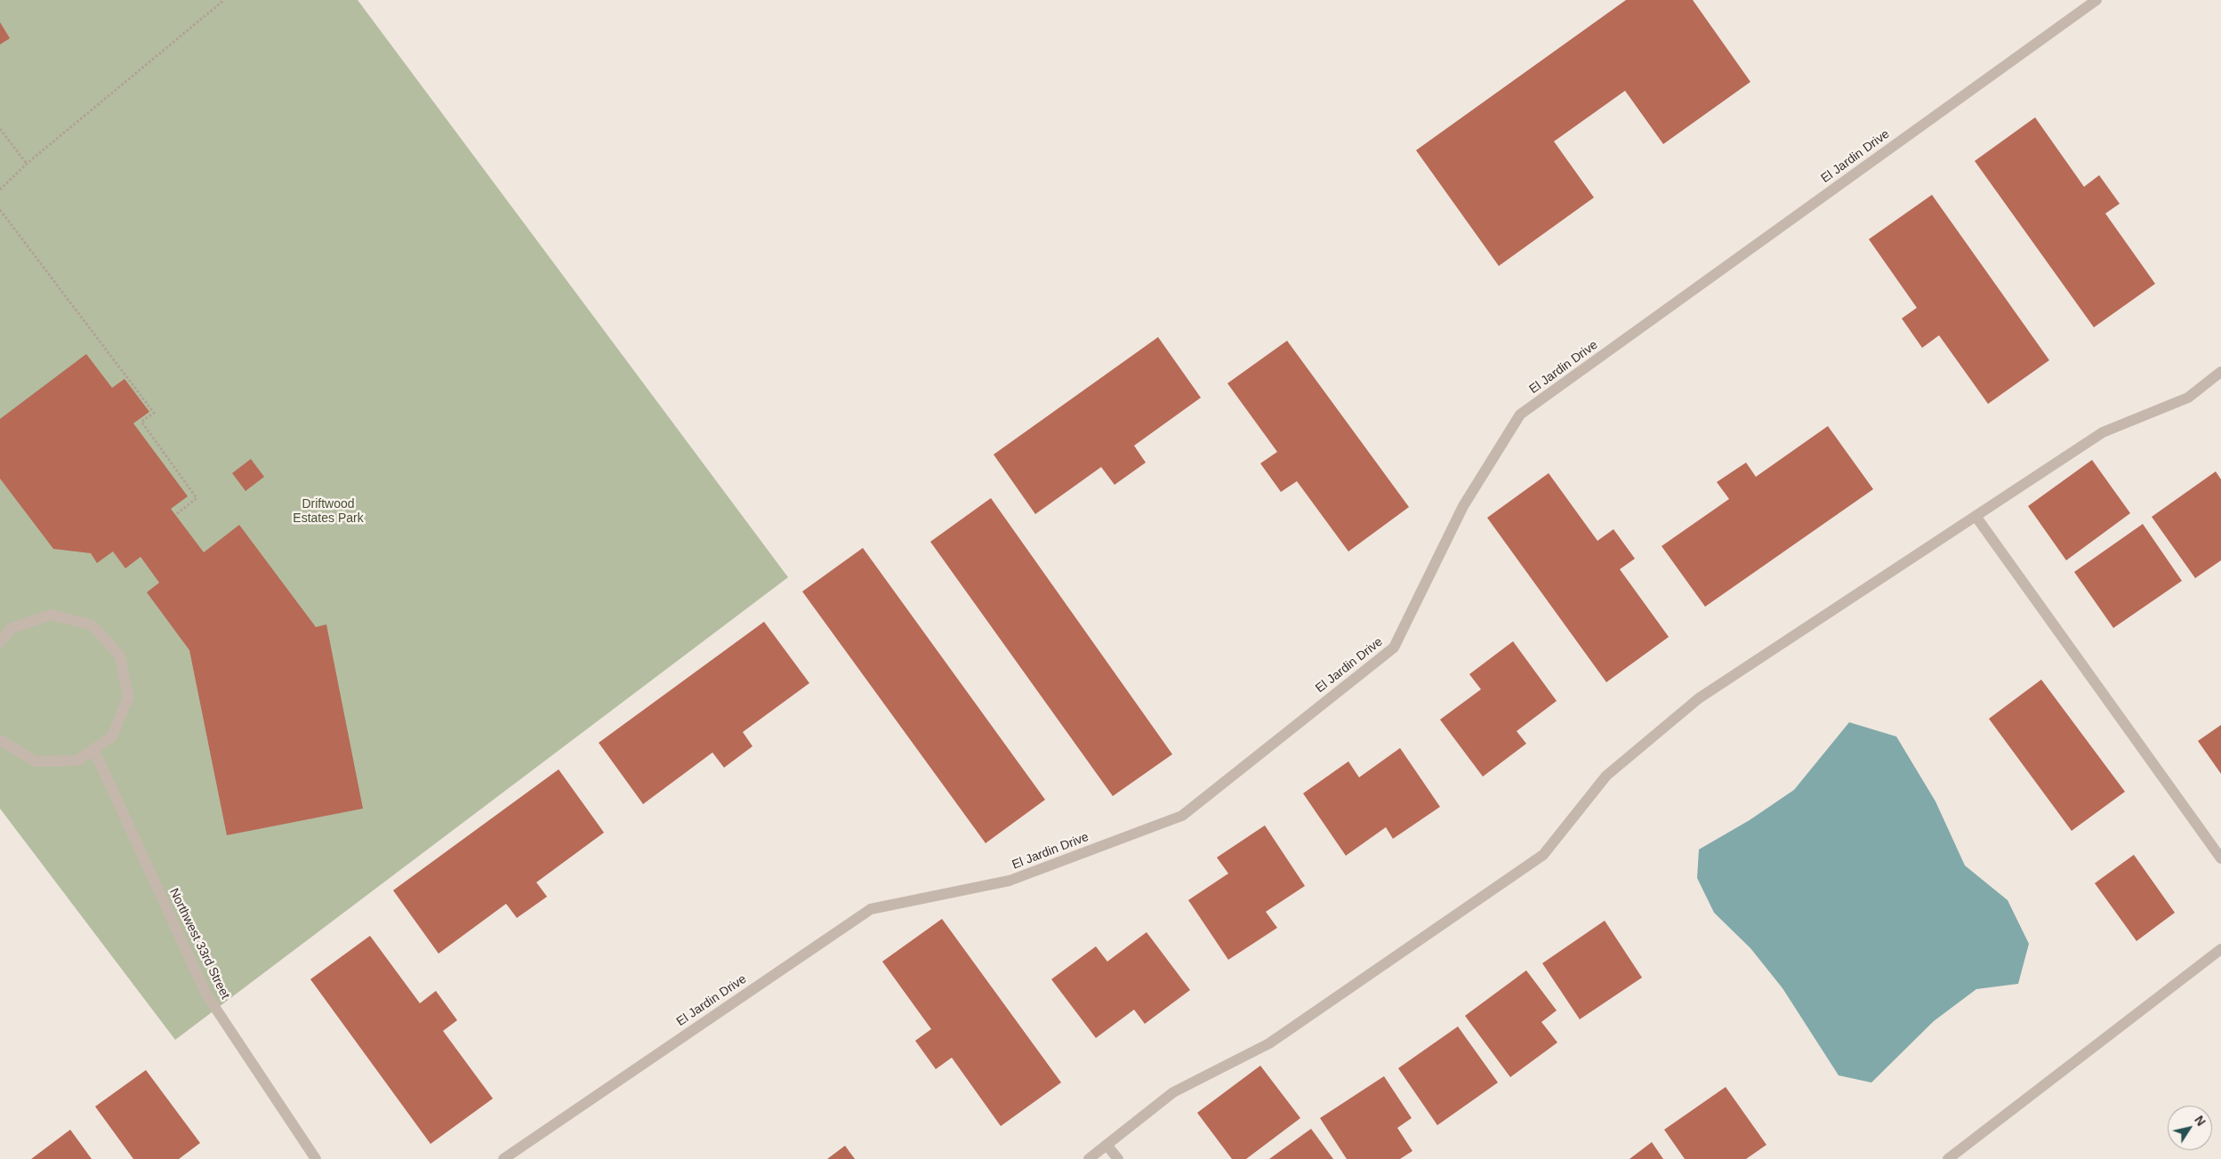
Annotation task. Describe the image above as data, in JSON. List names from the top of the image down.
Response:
{
  "streets": {
    "street": ["El Jardin Drive", "Northwest 33rd Street"]
  },
  "parks": ["Driftwood Estates Park"],
  "north": "top right"
}
